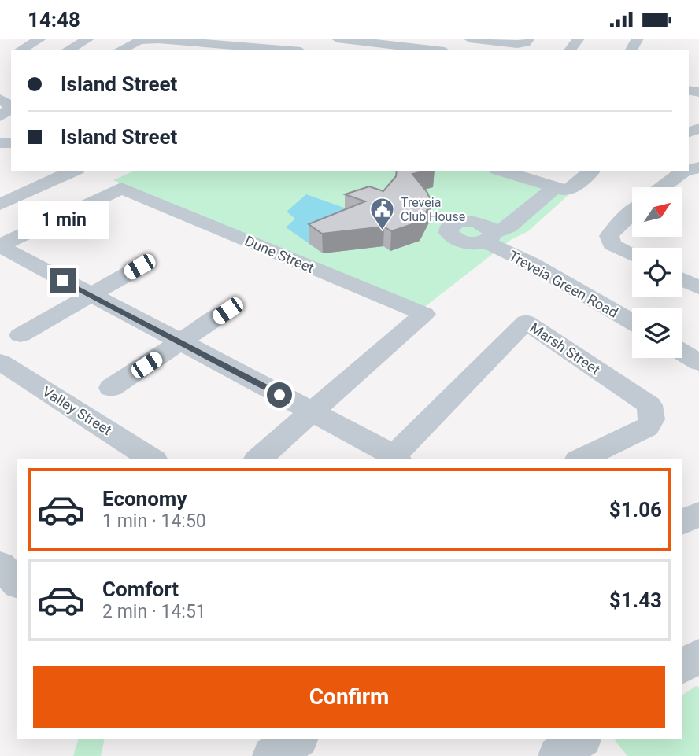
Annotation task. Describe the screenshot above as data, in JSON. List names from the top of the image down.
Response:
{
  "streets": {
    "street": [
      "Dune Street",
      "Treveia Green Road",
      "Marsh Street",
      "Valley Street"
    ]
  },
  "places": {
    "public building": ["Treveia Club House"]
  },
  "north": "top right",
  "page": {
    "status": "14:48",
    "banner": ["Island Street", "Island Street"],
    "bubble": "1 min",
    "list": [
      {
        "name": "Economy",
        "note": "1 min · 14:50",
        "value": "$1.06"
      },
      {
        "name": "Comfort",
        "note": "2 min · 14:51",
        "value": "$1.43"
      }
    ],
    "buttons": "Confirm"
  }
}
